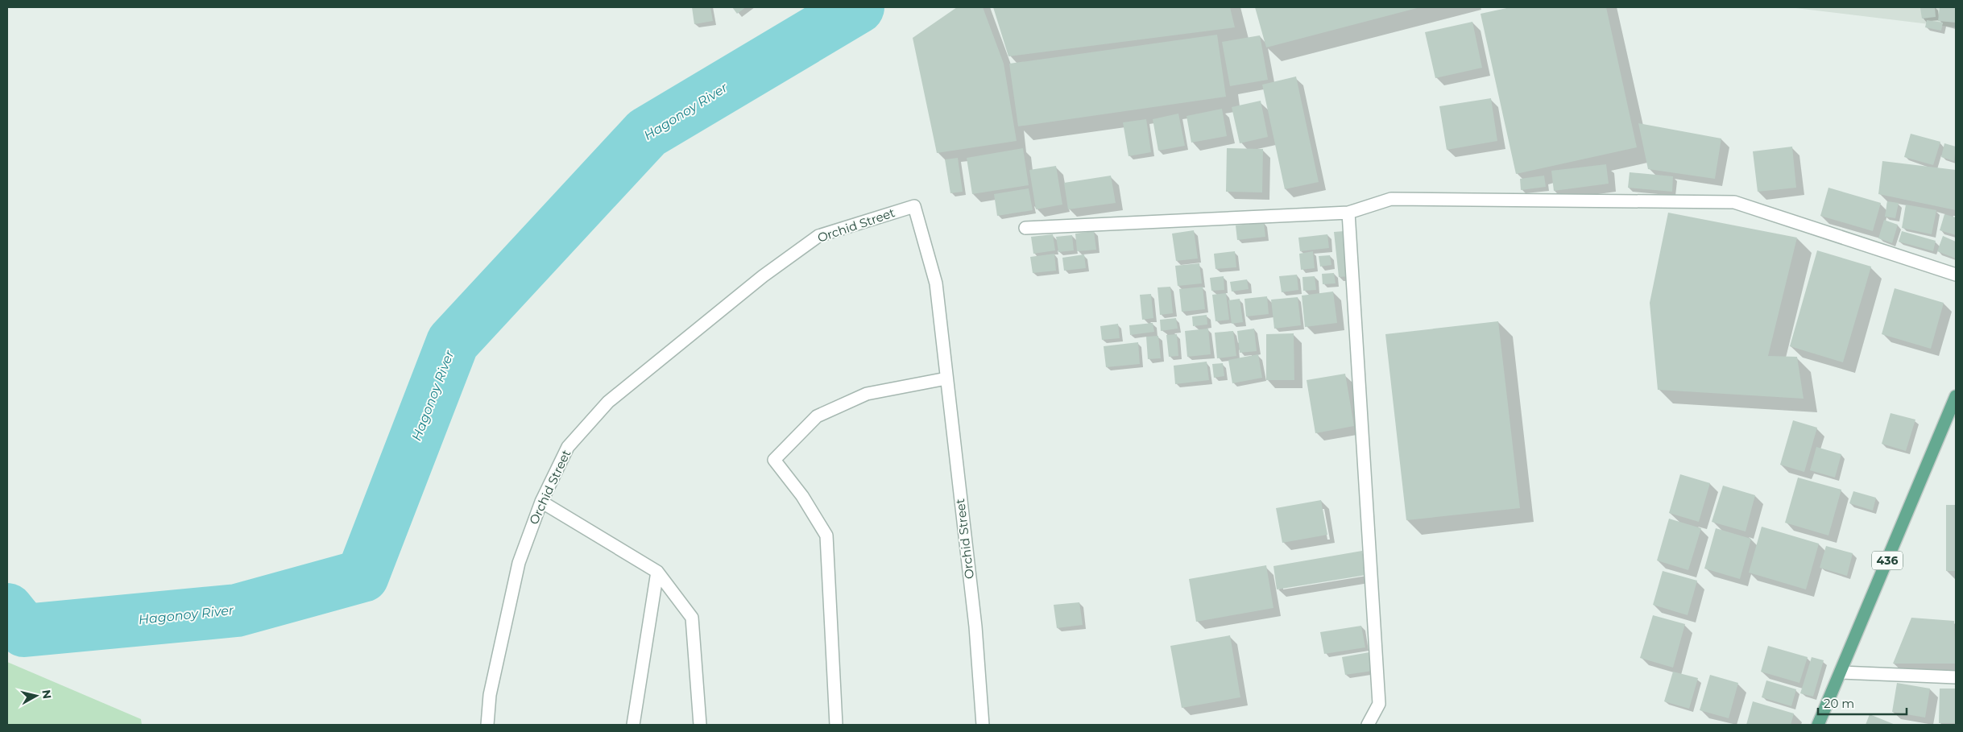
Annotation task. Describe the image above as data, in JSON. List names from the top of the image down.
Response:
{
  "streets": {
    "main road": ["436"],
    "street": ["Orchid Street"]
  },
  "water": ["Hagonoy River"],
  "scale_bar": "20 m",
  "north": "right"
}
